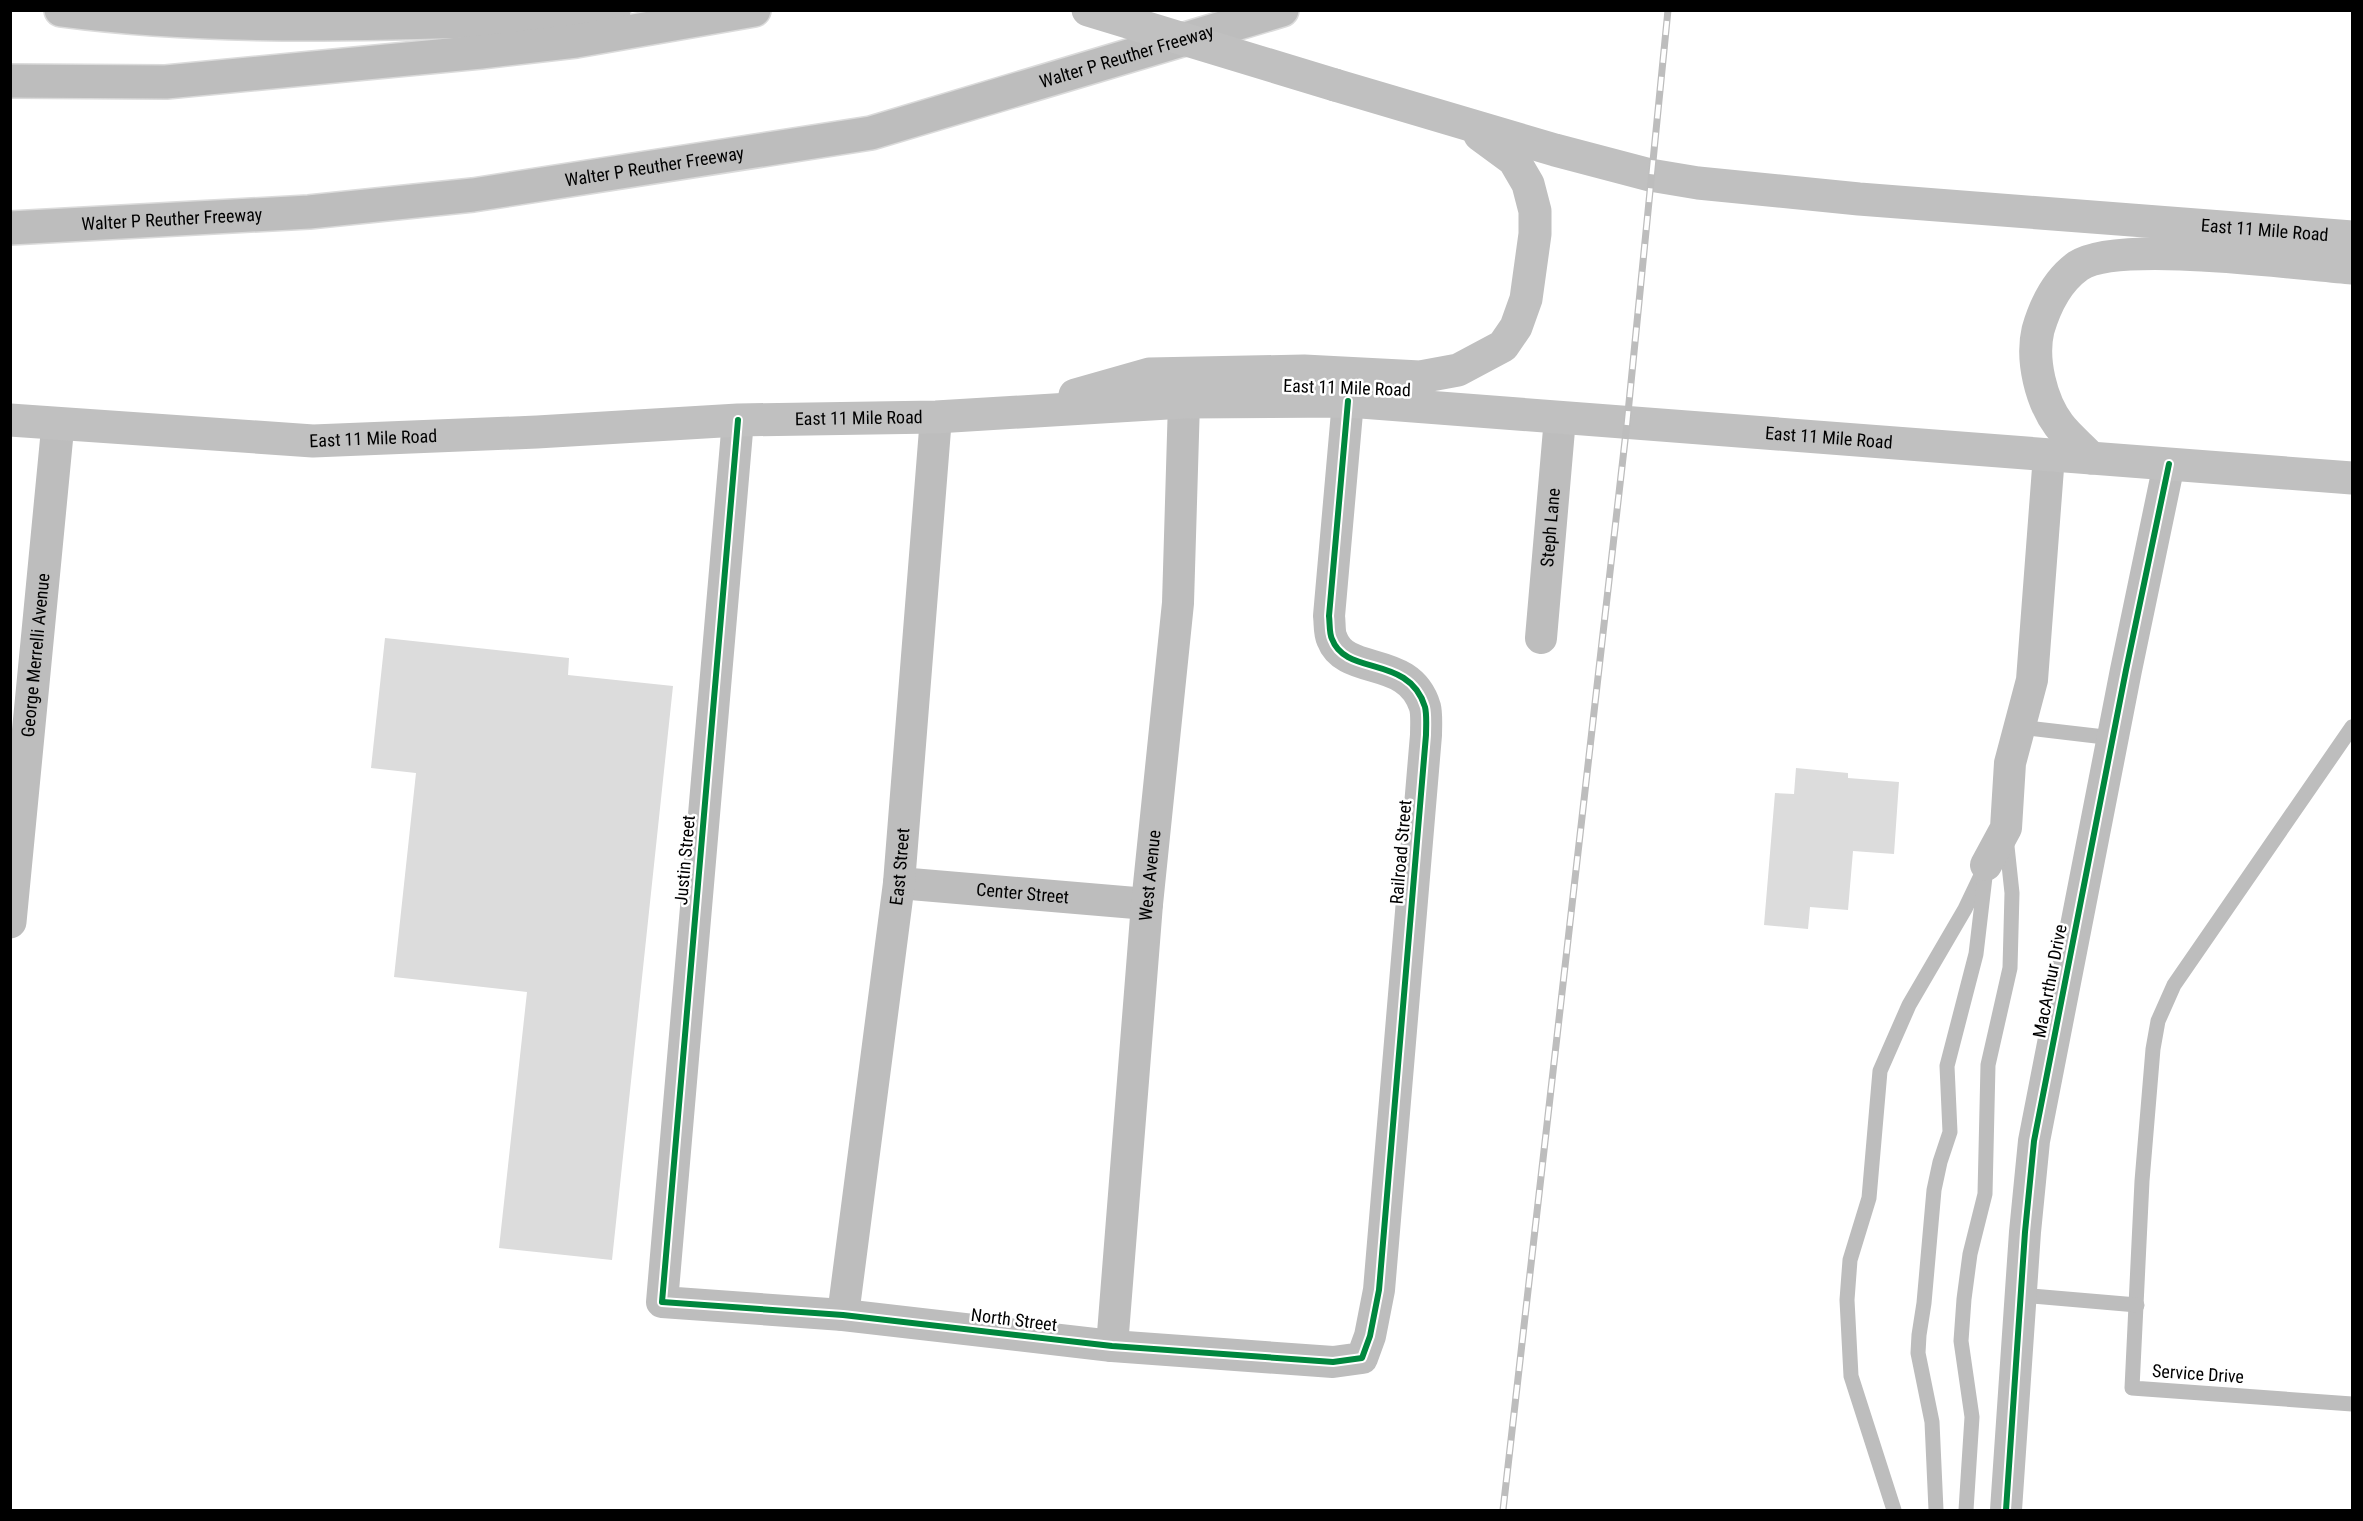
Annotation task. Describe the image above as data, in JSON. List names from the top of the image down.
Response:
{
  "streets": {
    "main road": ["Walter P Reuther Freeway", "East 11 Mile Road", "George Merrelli Avenue"],
    "street": [
      "Steph Lane",
      "Railroad Street",
      "Justin Street",
      "East Street",
      "West Avenue",
      "Center Street",
      "MacArthur Drive",
      "North Street"
    ],
    "lane": ["Service Drive"]
  },
  "crossings": [
    ["East 11 Mile Road", "Steph Lane"],
    ["East 11 Mile Road", "George Merrelli Avenue"],
    ["East 11 Mile Road", "Railroad Street"],
    ["East 11 Mile Road", "Justin Street"],
    ["East 11 Mile Road", "East Street"],
    ["East 11 Mile Road", "West Avenue"],
    ["East 11 Mile Road", "MacArthur Drive"],
    ["Railroad Street", "North Street"],
    ["Justin Street", "North Street"],
    ["East Street", "Center Street"],
    ["East Street", "North Street"],
    ["West Avenue", "Center Street"],
    ["West Avenue", "North Street"]
  ]
}
